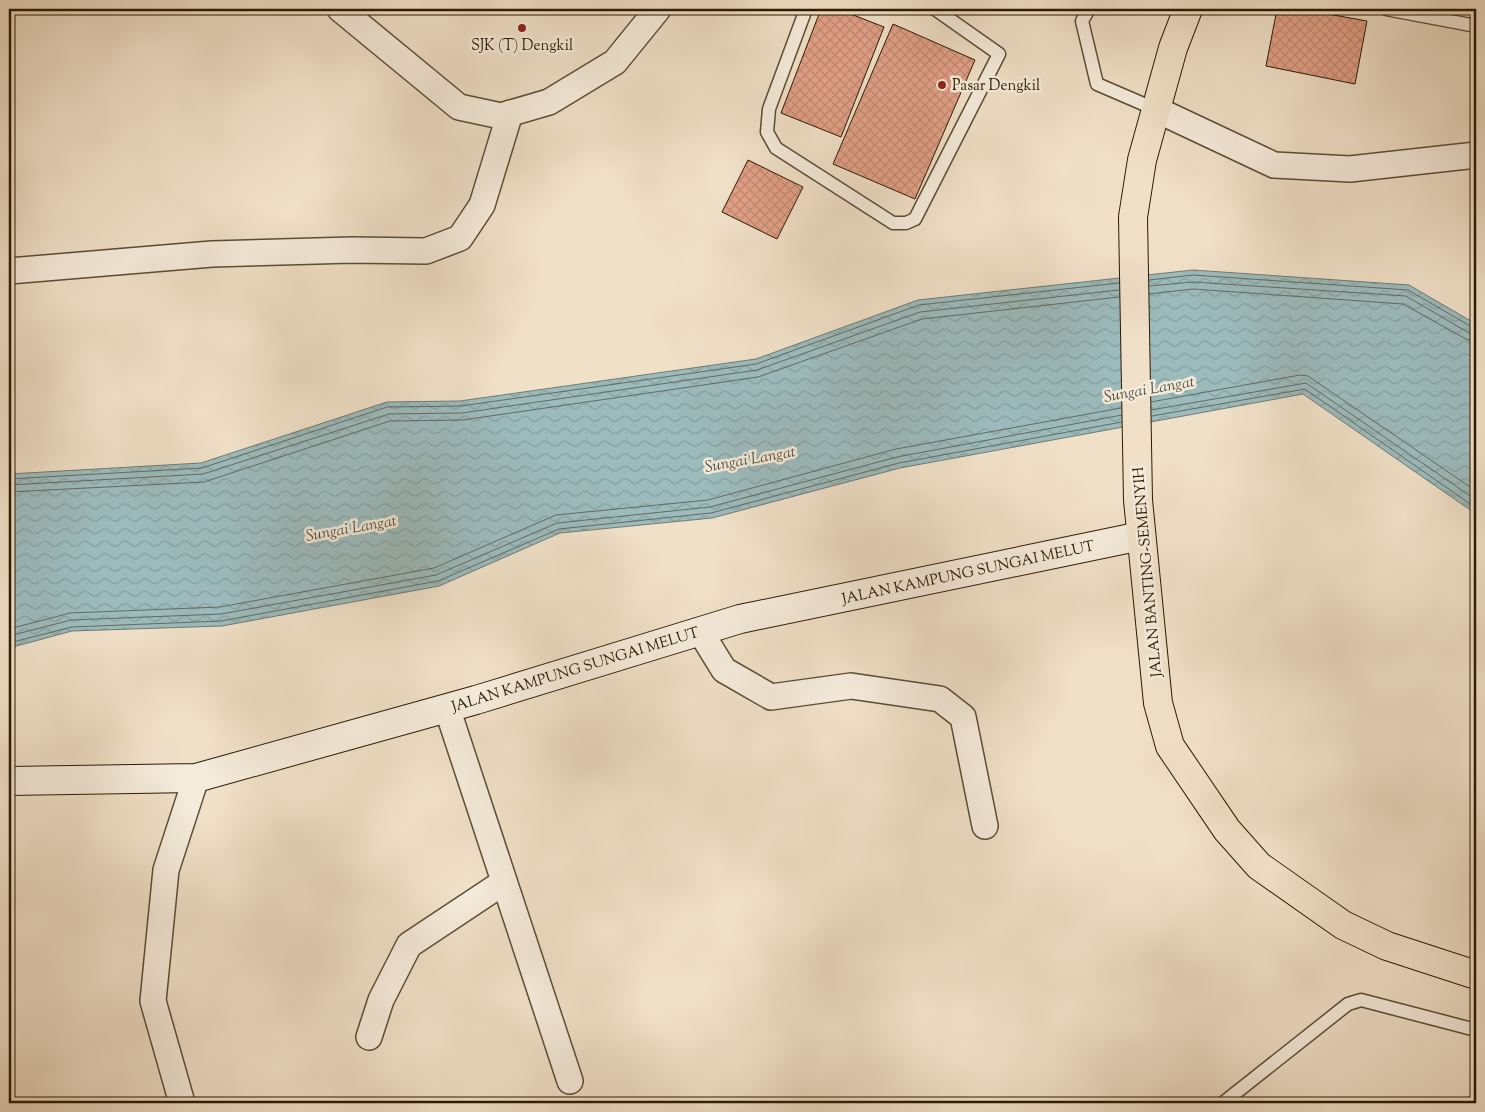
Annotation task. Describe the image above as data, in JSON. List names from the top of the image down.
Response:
{
  "streets": {
    "main road": ["JALAN KAMPUNG SUNGAI MELUT", "JALAN BANTING-SEMENYIH"]
  },
  "crossings": [
    ["JALAN KAMPUNG SUNGAI MELUT", "JALAN BANTING-SEMENYIH"]
  ],
  "water": ["Sungai Langat"],
  "places": ["SJK (T) Dengkil", "Pasar Dengkil"]
}
